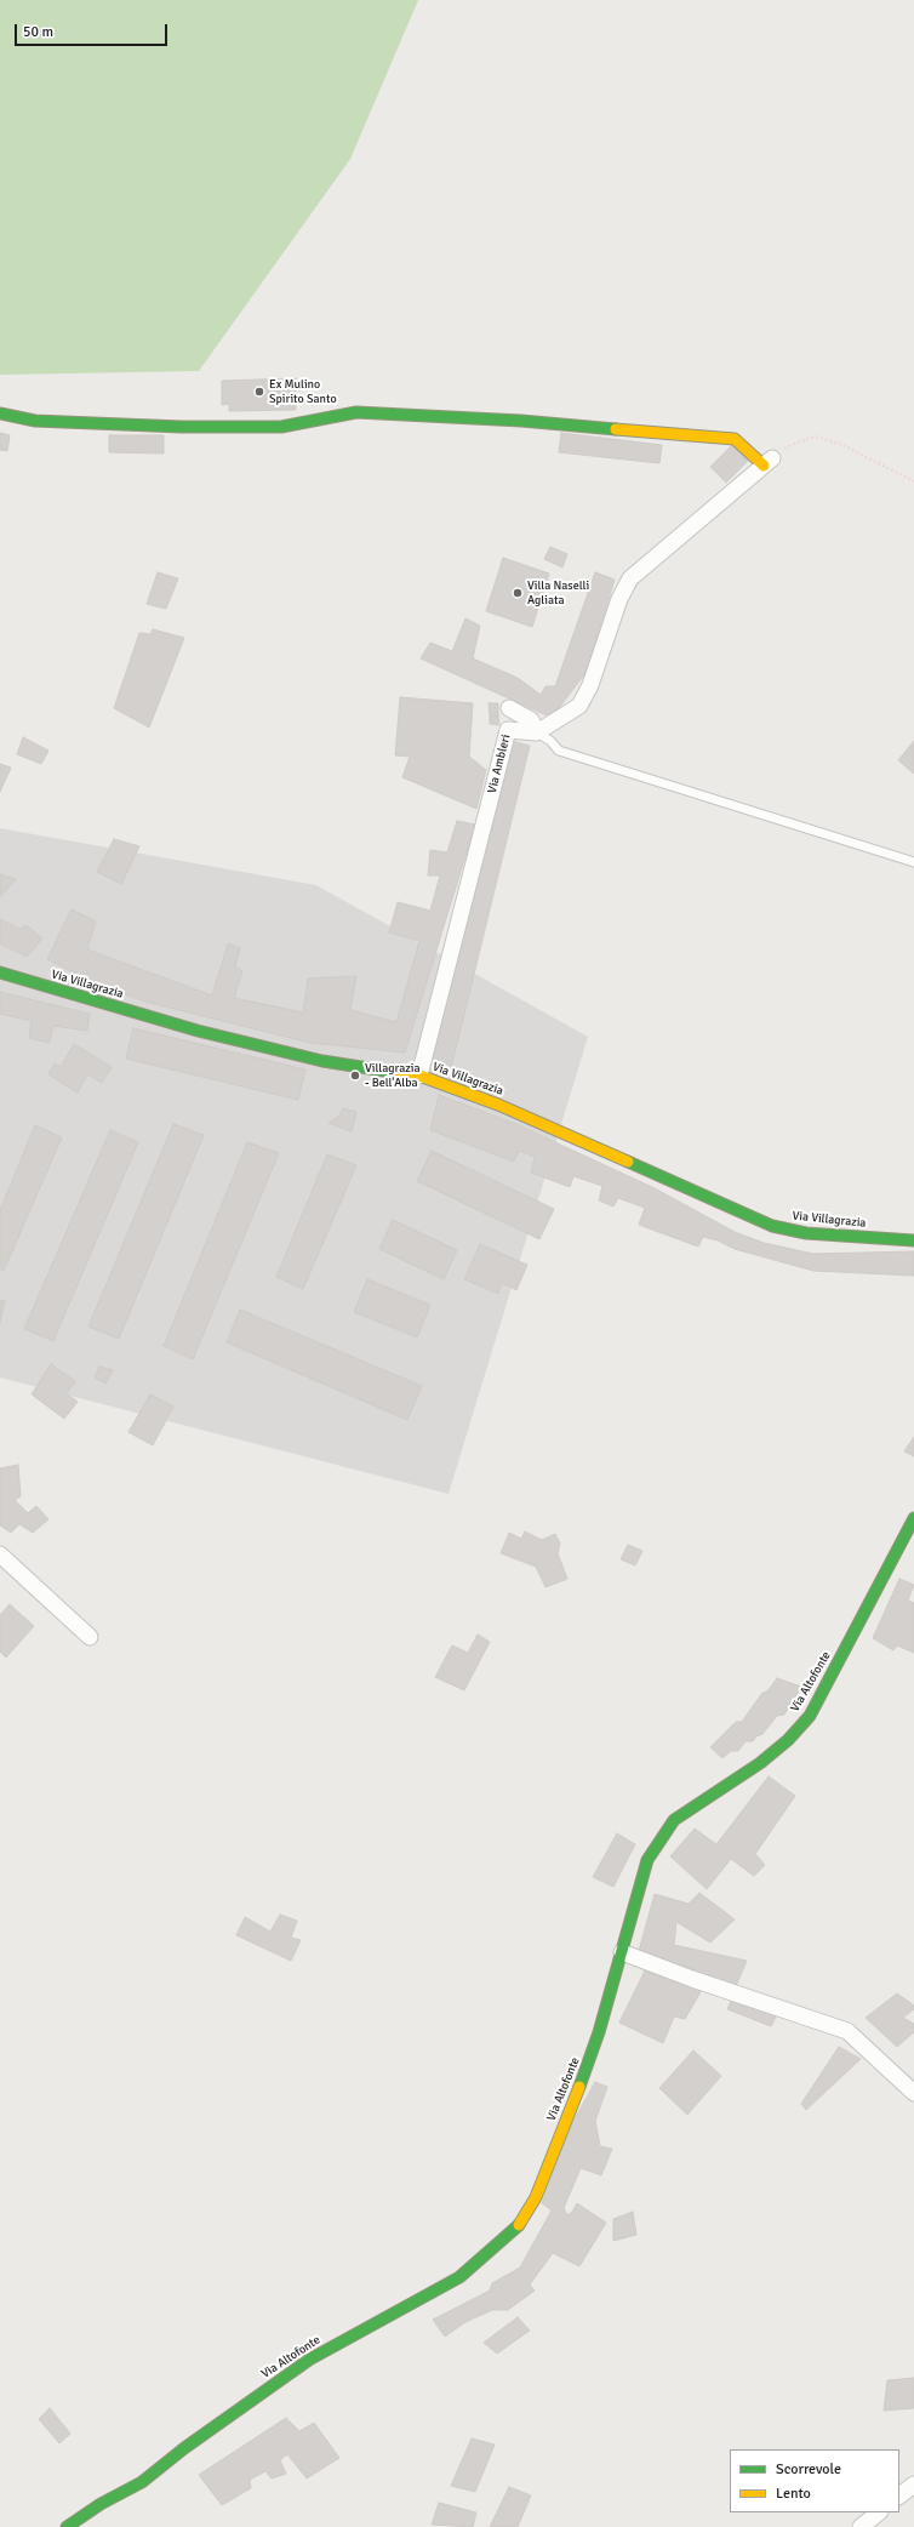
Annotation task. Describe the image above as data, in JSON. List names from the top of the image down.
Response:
{
  "streets": {
    "street": ["Via Ambleri", "Via Villagrazia", "Via Altofonte"]
  },
  "crossings": [
    ["Via Ambleri", "Via Villagrazia"]
  ],
  "places": ["Ex Mulino Spirito Santo", "Villa Naselli Agliata", "Villagrazia - Bell'Alba"],
  "legend": ["Scorrevole", "Lento"],
  "scale_bar": "50 m"
}
